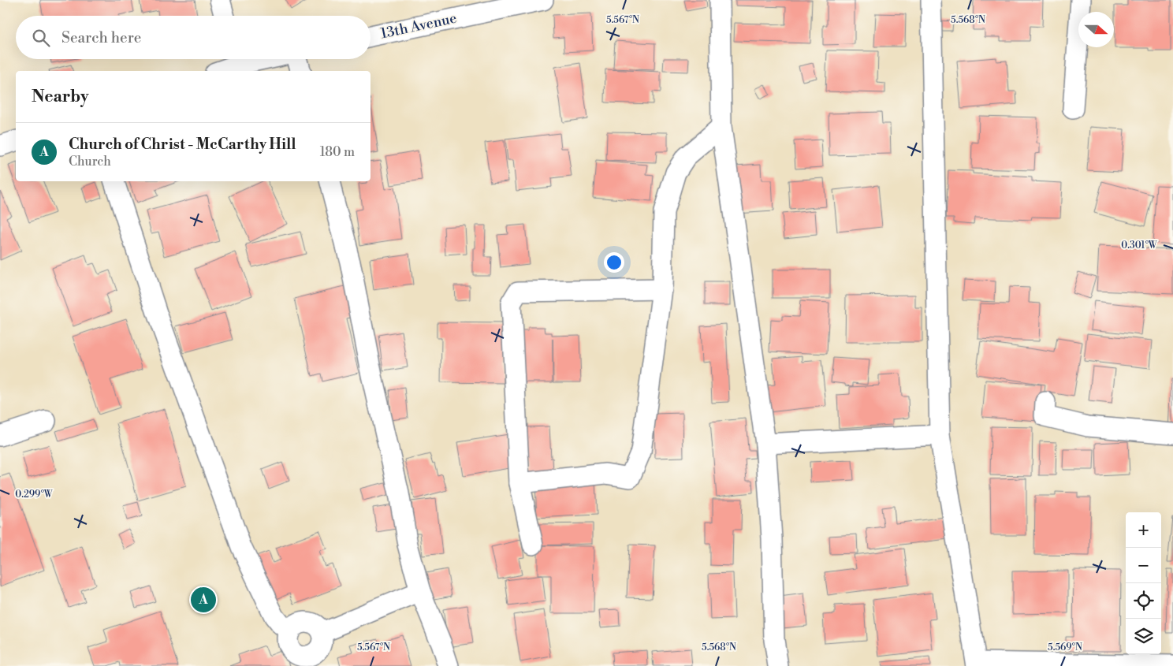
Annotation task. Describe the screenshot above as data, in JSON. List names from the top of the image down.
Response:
{
  "streets": {
    "street": ["13th Avenue"]
  },
  "north": "right",
  "page": {
    "search": "Search here",
    "heading": "Nearby",
    "list": [
      {
        "mark": "A",
        "name": "Church of Christ - McCarthy Hill",
        "note": "Church",
        "value": "180 m"
      }
    ],
    "map_buttons": ["+", "−"],
    "pins": "A"
  },
  "coordinates": [
    "5.567°N",
    "5.568°N",
    "0.301°W",
    "0.299°W",
    "5.569°N"
  ]
}
